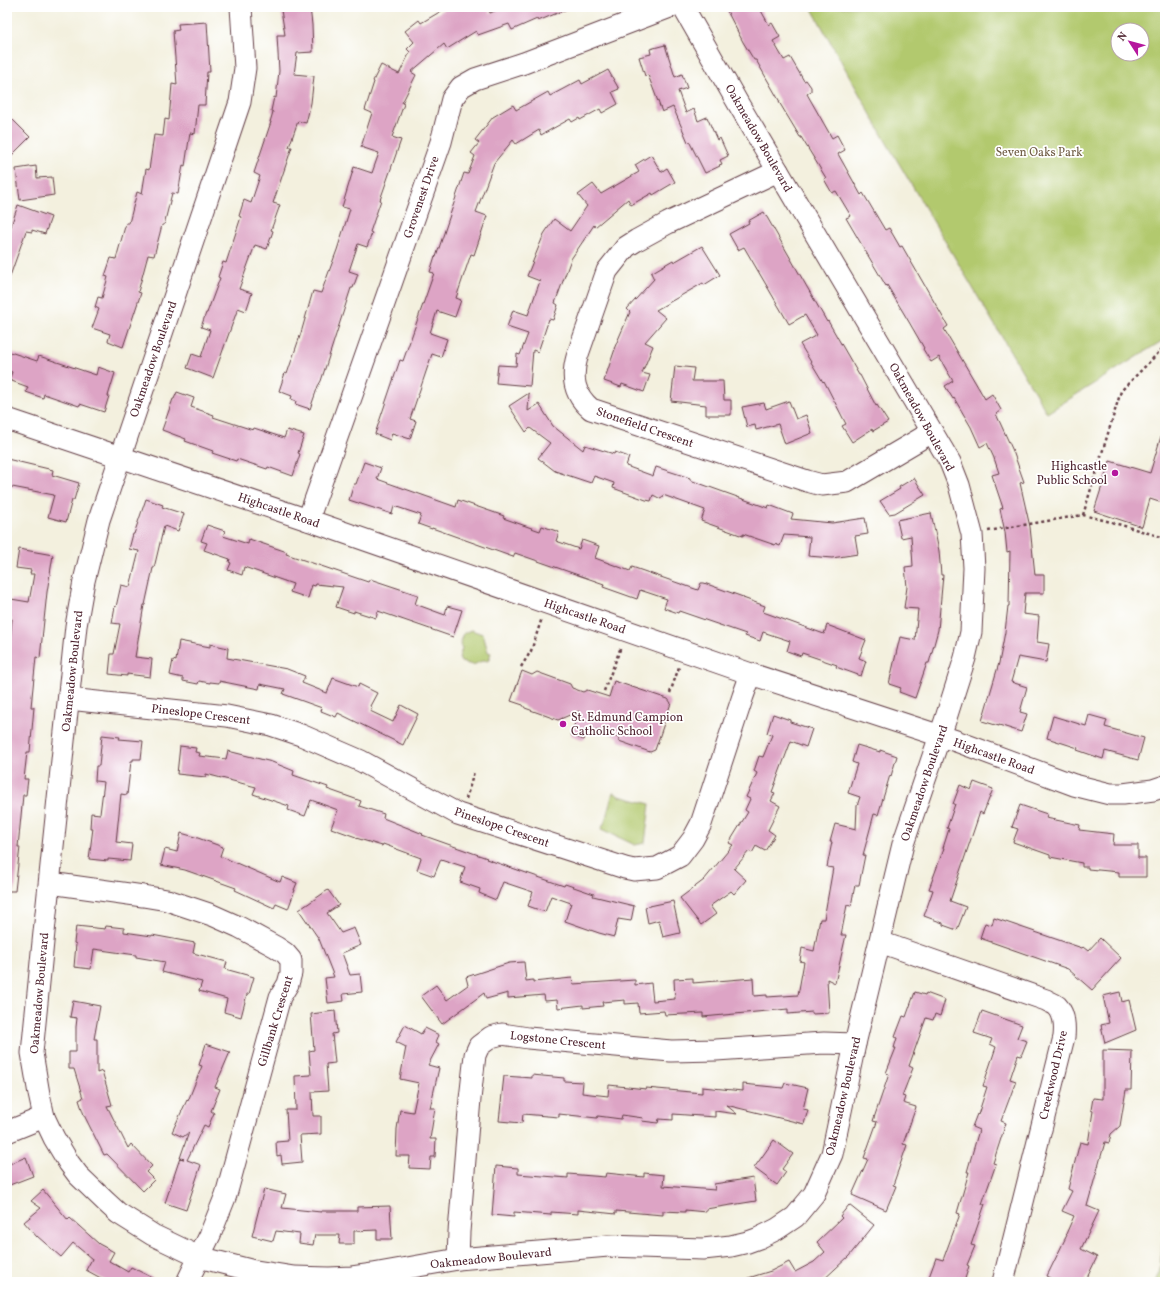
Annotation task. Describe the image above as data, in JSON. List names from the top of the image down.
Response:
{
  "streets": {
    "street": [
      "Oakmeadow Boulevard",
      "Grovenest Drive",
      "Stonefield Crescent",
      "Highcastle Road",
      "Pineslope Crescent",
      "Gillbank Crescent",
      "Logstone Crescent",
      "Creekwood Drive"
    ]
  },
  "crossings": [
    ["Oakmeadow Boulevard", "Stonefield Crescent"],
    ["Oakmeadow Boulevard", "Highcastle Road"],
    ["Oakmeadow Boulevard", "Pineslope Crescent"],
    ["Oakmeadow Boulevard", "Gillbank Crescent"],
    ["Oakmeadow Boulevard", "Logstone Crescent"],
    ["Oakmeadow Boulevard", "Creekwood Drive"],
    ["Grovenest Drive", "Highcastle Road"],
    ["Highcastle Road", "Pineslope Crescent"]
  ],
  "parks": ["Seven Oaks Park"],
  "places": ["Highcastle Public School", "St. Edmund Campion Catholic School"],
  "north": "top left"
}
